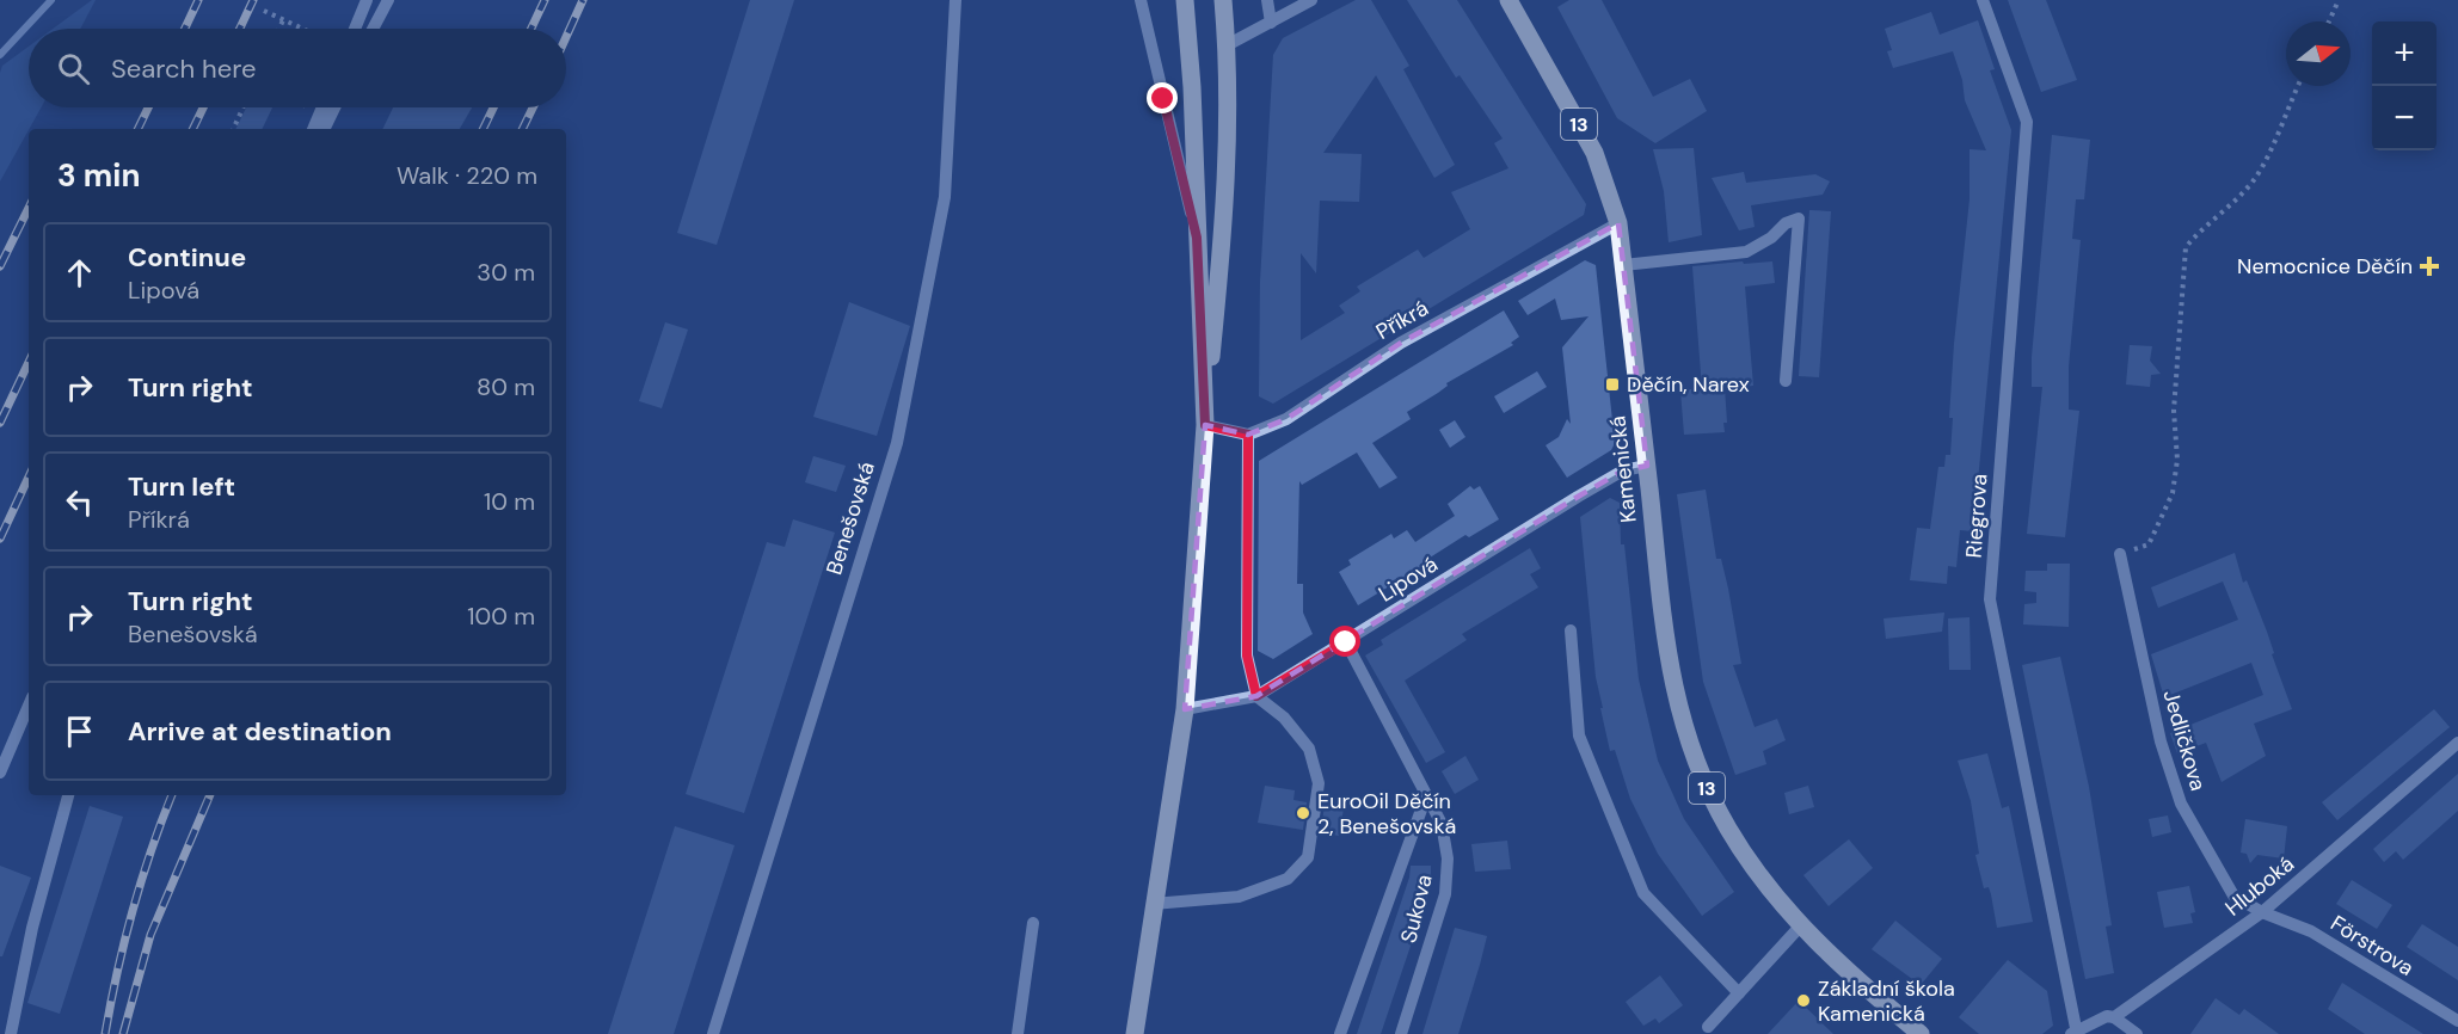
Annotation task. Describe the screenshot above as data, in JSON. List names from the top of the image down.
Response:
{
  "streets": {
    "main road": ["13", "Kamenická"],
    "street": [
      "Příkrá",
      "Riegrova",
      "Benešovská",
      "Lipová",
      "Jedličkova",
      "Hluboká",
      "Sukova",
      "Förstrova"
    ]
  },
  "crossings": [
    ["13", "Kamenická"],
    ["Příkrá", "Kamenická"],
    ["Kamenická", "Lipová"],
    ["Riegrova", "Hluboká"],
    ["Lipová", "Sukova"],
    ["Jedličkova", "Hluboká"],
    ["Jedličkova", "Förstrova"],
    ["Hluboká", "Förstrova"]
  ],
  "places": {
    "health": ["Nemocnice Děčín"],
    "transit": ["Děčín, Narex"],
    "other": ["EuroOil Děčín 2, Benešovská", "Základní škola Kamenická"]
  },
  "north": "right",
  "page": {
    "map_buttons": ["+", "−"],
    "search": "Search here",
    "heading": ["3 min", "Walk · 220 m"],
    "list": [
      ["Continue", "Lipová", "30 m"],
      ["Turn right", "80 m"],
      ["Turn left", "Příkrá", "10 m"],
      ["Turn right", "Benešovská", "100 m"],
      "Arrive at destination"
    ]
  }
}
